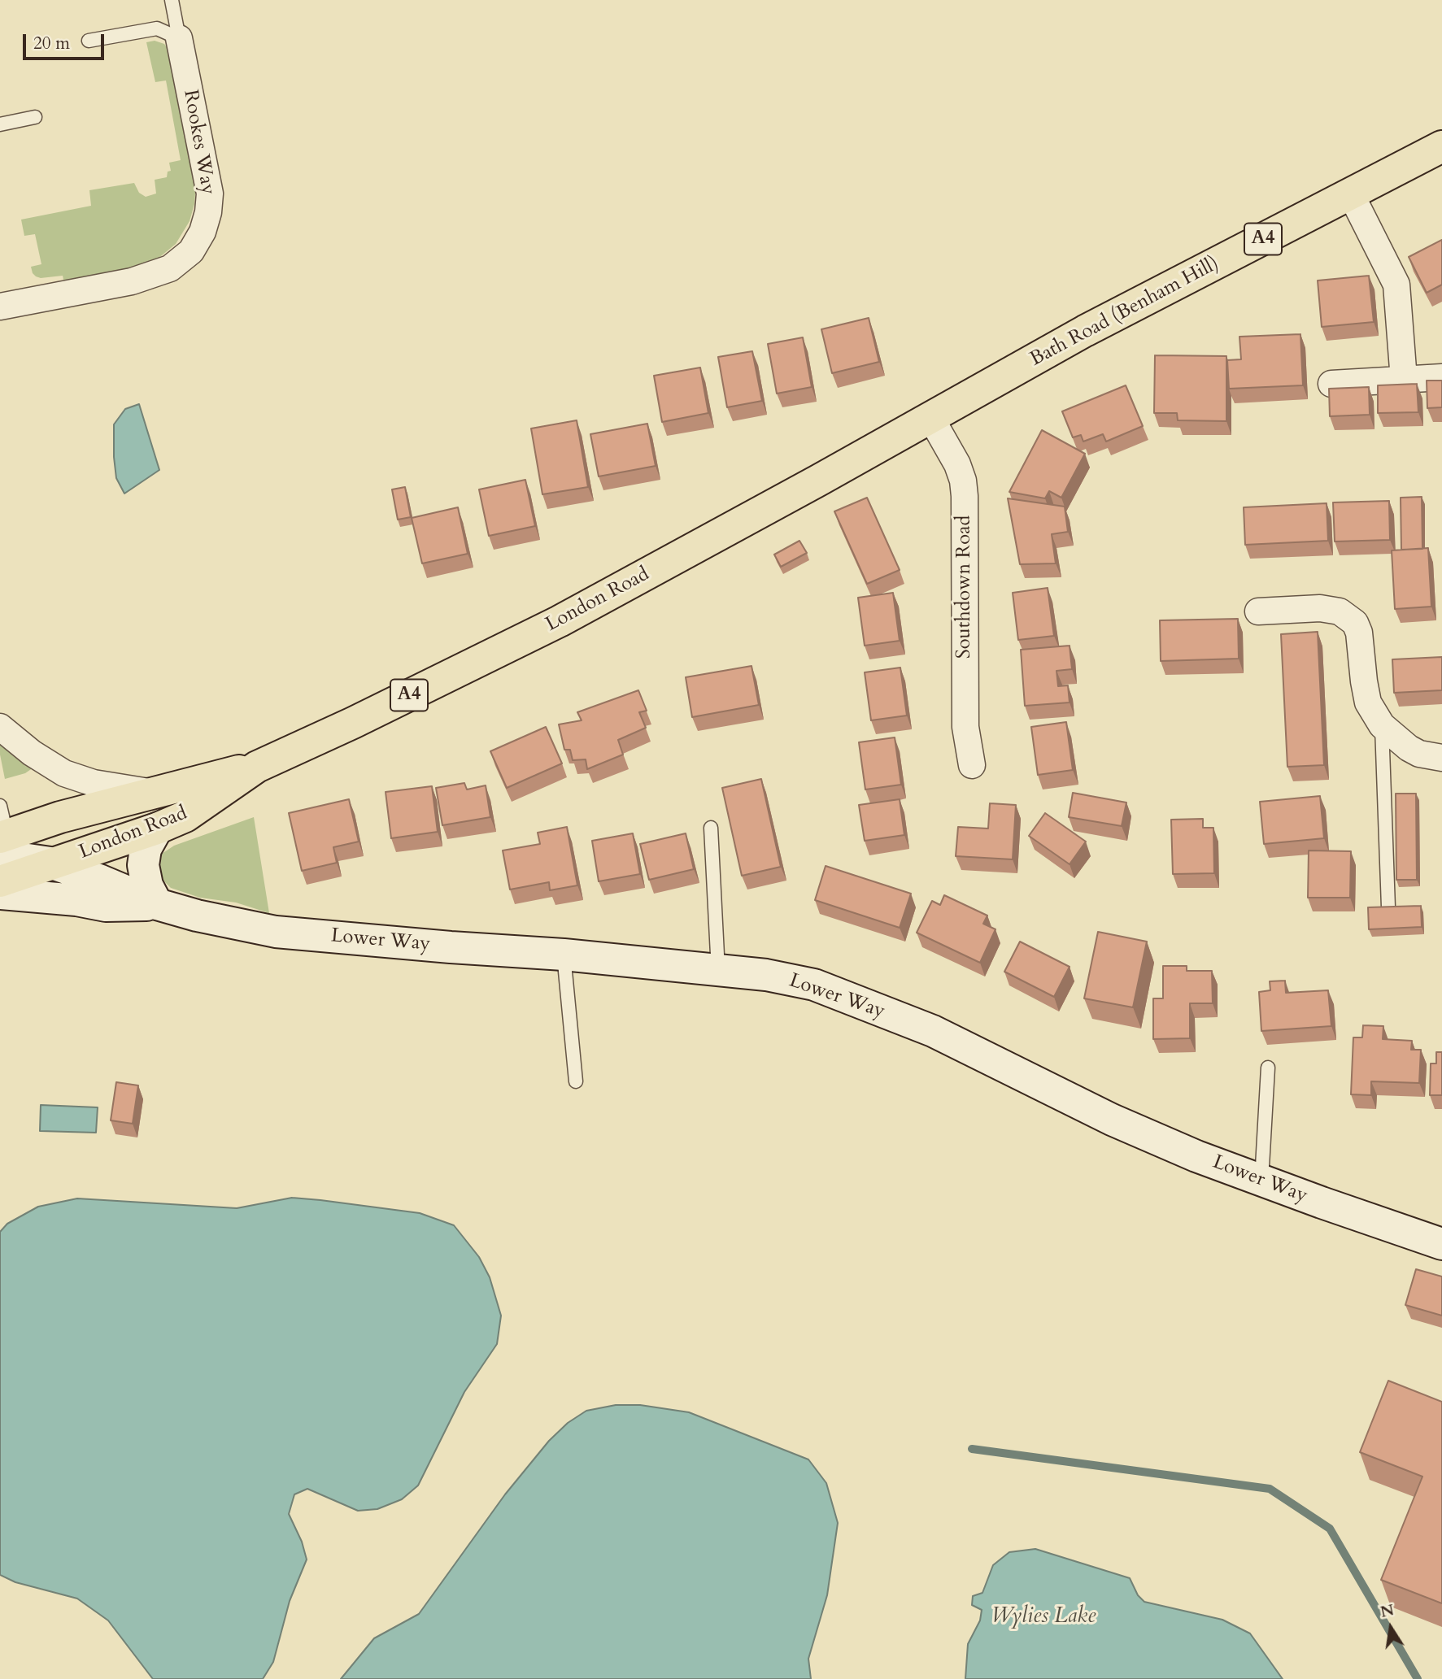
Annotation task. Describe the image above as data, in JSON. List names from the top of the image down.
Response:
{
  "streets": {
    "main road": ["A4", "Bath Road (Benham Hill)", "London Road"],
    "street": ["Rookes Way", "Southdown Road", "Lower Way"]
  },
  "crossings": [
    ["Bath Road (Benham Hill)", "Southdown Road"],
    ["Bath Road (Benham Hill)", "London Road"],
    ["Southdown Road", "London Road"],
    ["London Road", "Lower Way"]
  ],
  "water": ["Wylies Lake"],
  "scale_bar": "20 m",
  "north": "top"
}
